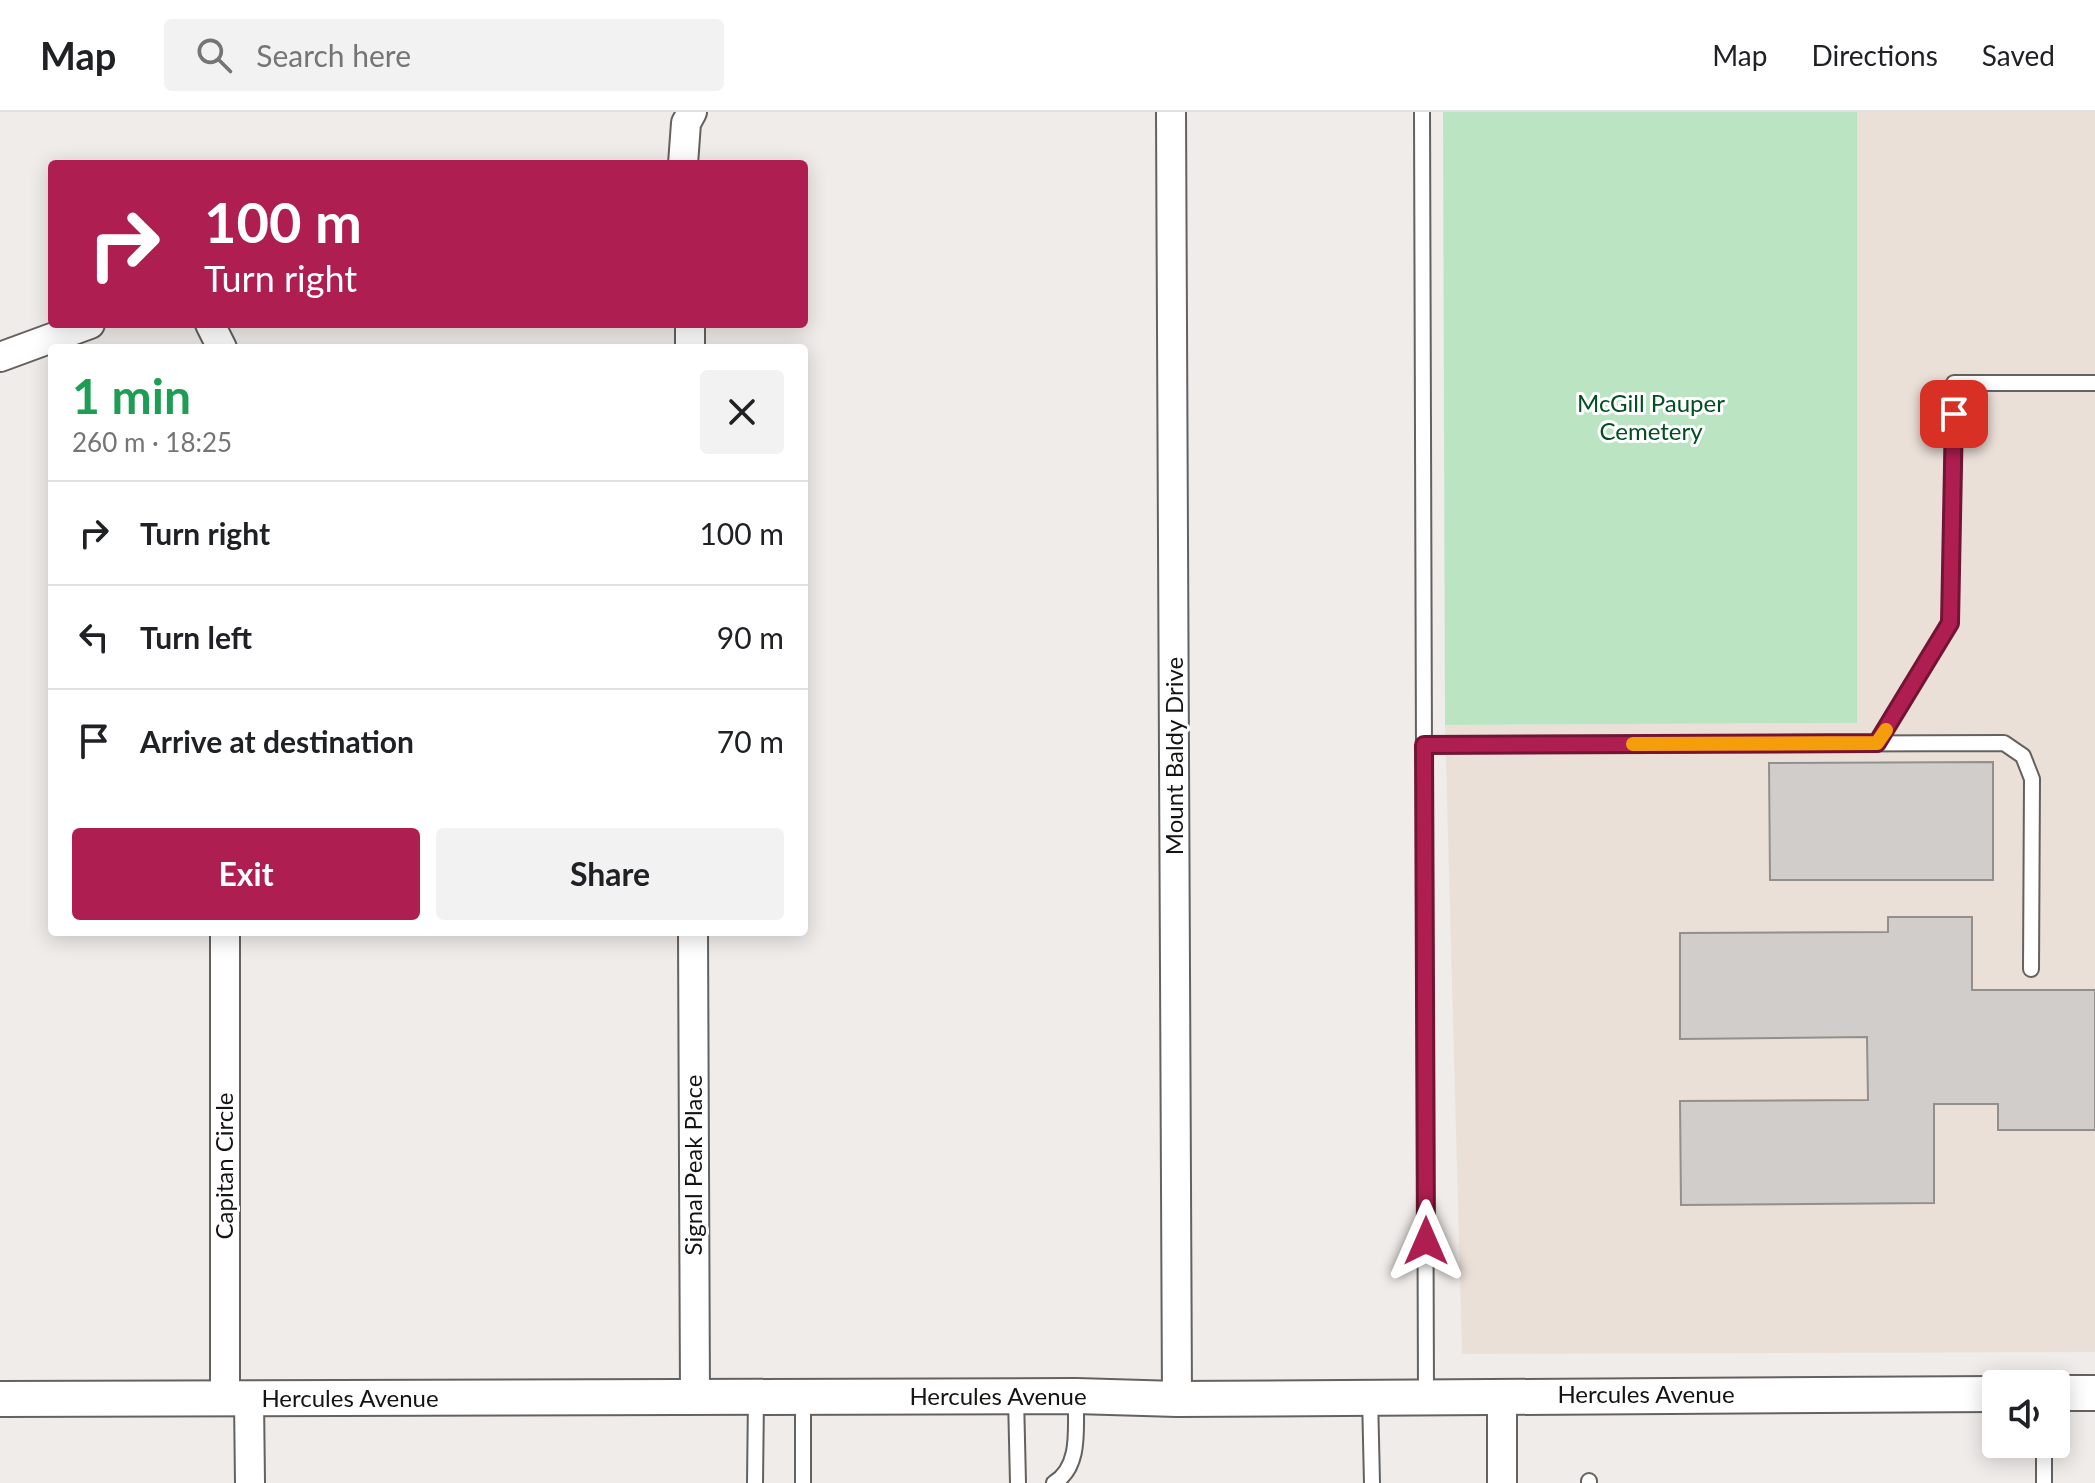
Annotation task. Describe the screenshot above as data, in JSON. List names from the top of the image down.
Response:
{
  "streets": {
    "street": [
      "Mount Baldy Drive",
      "Signal Peak Place",
      "Capitan Circle",
      "Hercules Avenue"
    ]
  },
  "crossings": [
    ["Mount Baldy Drive", "Hercules Avenue"],
    ["Signal Peak Place", "Hercules Avenue"],
    ["Capitan Circle", "Hercules Avenue"]
  ],
  "parks": ["McGill Pauper Cemetery"],
  "page": {
    "header": "Map",
    "search": "Search here",
    "nav": ["Map", "Directions", "Saved"],
    "turn": ["100 m", "Turn right"],
    "heading": ["1 min", "260 m · 18:25"],
    "list": [
      {
        "name": "Turn right",
        "value": "100 m"
      },
      {
        "name": "Turn left",
        "value": "90 m"
      },
      {
        "name": "Arrive at destination",
        "value": "70 m"
      }
    ],
    "buttons": ["Exit", "Share"]
  }
}
